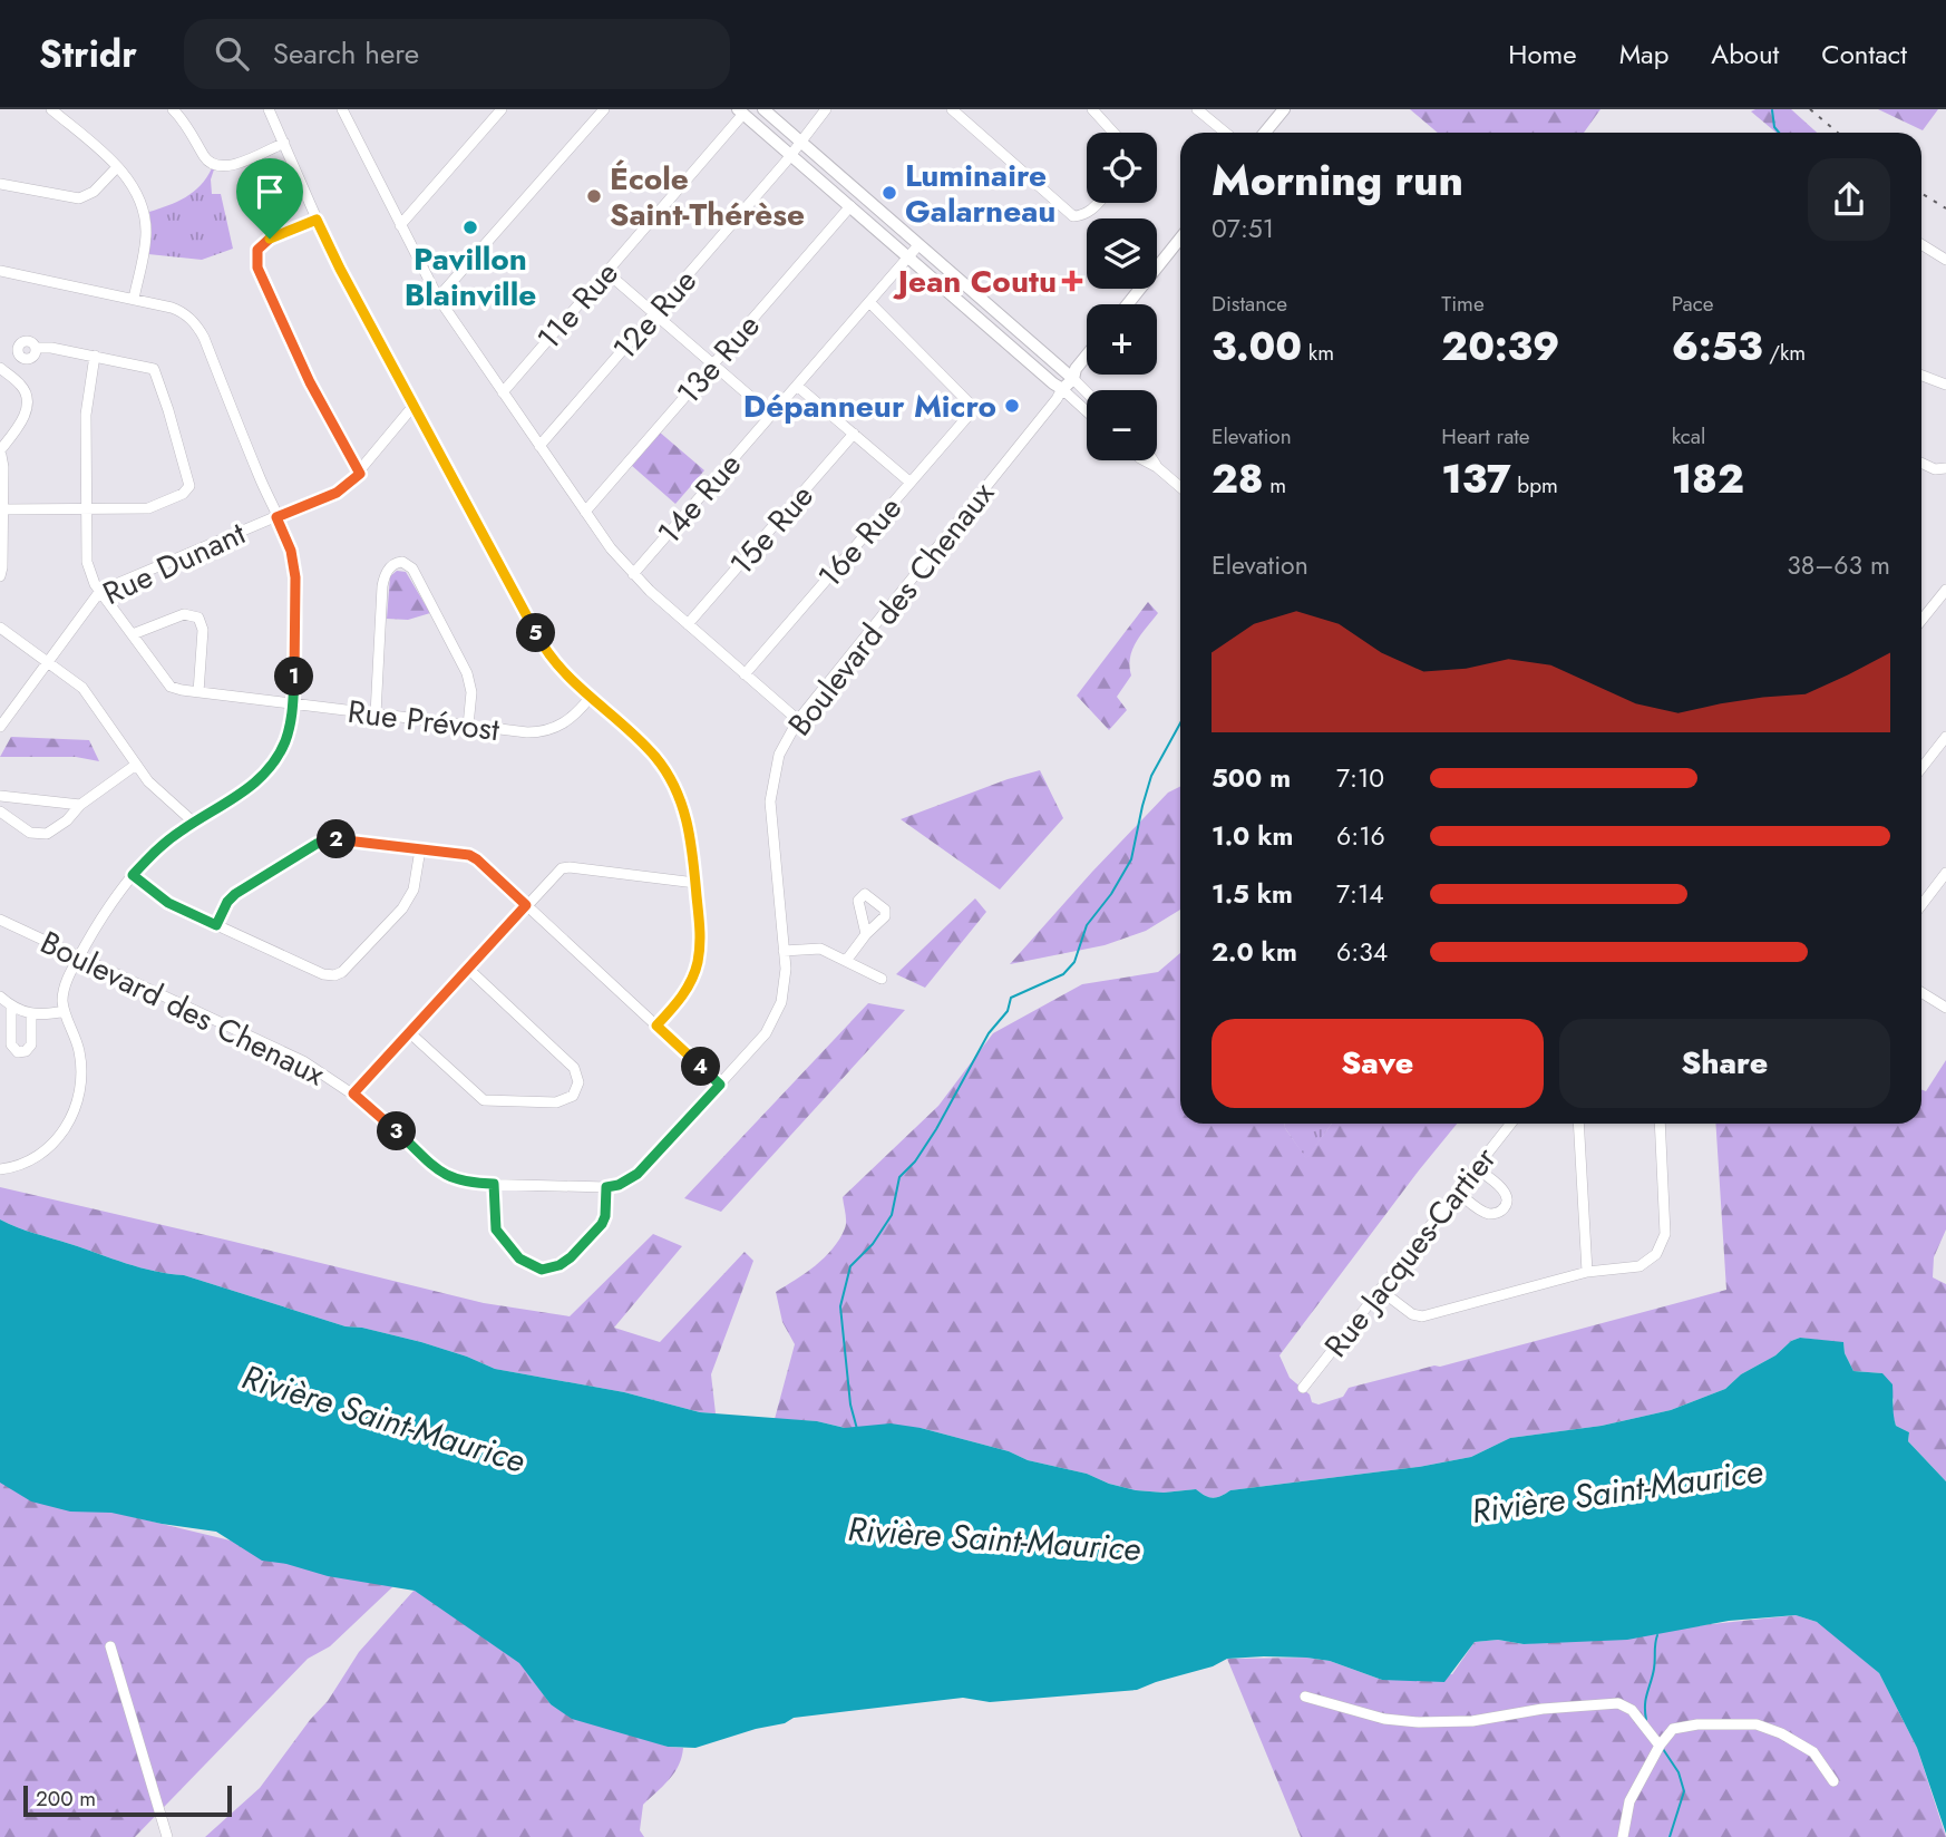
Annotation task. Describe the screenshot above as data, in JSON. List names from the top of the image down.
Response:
{
  "streets": {
    "main road": ["Boulevard des Chenaux"],
    "street": [
      "11e Rue",
      "12e Rue",
      "13e Rue",
      "14e Rue",
      "15e Rue",
      "16e Rue",
      "Rue Dunant",
      "Rue Prévost",
      "Rue Jacques-Cartier"
    ]
  },
  "crossings": [
    ["14e Rue", "16e Rue"],
    ["Rue Dunant", "Rue Prévost"]
  ],
  "water": ["Rivière Saint-Maurice"],
  "places": {
    "other": [
      "Luminaire Galarneau",
      "École Saint-Thérèse",
      "Pavillon Blainville",
      "Dépanneur Micro"
    ],
    "health": ["Jean Coutu"]
  },
  "scale_bar": "200 m",
  "page": {
    "header": "Stridr",
    "search": "Search here",
    "nav": [
      "Home",
      "Map",
      "About",
      "Contact"
    ],
    "map_buttons": ["+", "−"],
    "heading": ["Morning run", "07:51"],
    "stats": [
      ["Distance", "3.00 km"],
      ["Time", "20:39"],
      ["Pace", "6:53 /km"],
      ["Elevation", "28 m"],
      ["Heart rate", "137 bpm"],
      ["kcal", "182"]
    ],
    "chart": ["Elevation", "38–63 m"],
    "pins": [
      "5",
      "1",
      "2",
      "4",
      "3"
    ],
    "list": [
      {
        "name": "500 m",
        "note": "7:10"
      },
      {
        "name": "1.0 km",
        "note": "6:16"
      },
      {
        "name": "1.5 km",
        "note": "7:14"
      },
      {
        "name": "2.0 km",
        "note": "6:34"
      }
    ],
    "buttons": ["Save", "Share"],
    "scale": "200 m"
  }
}
